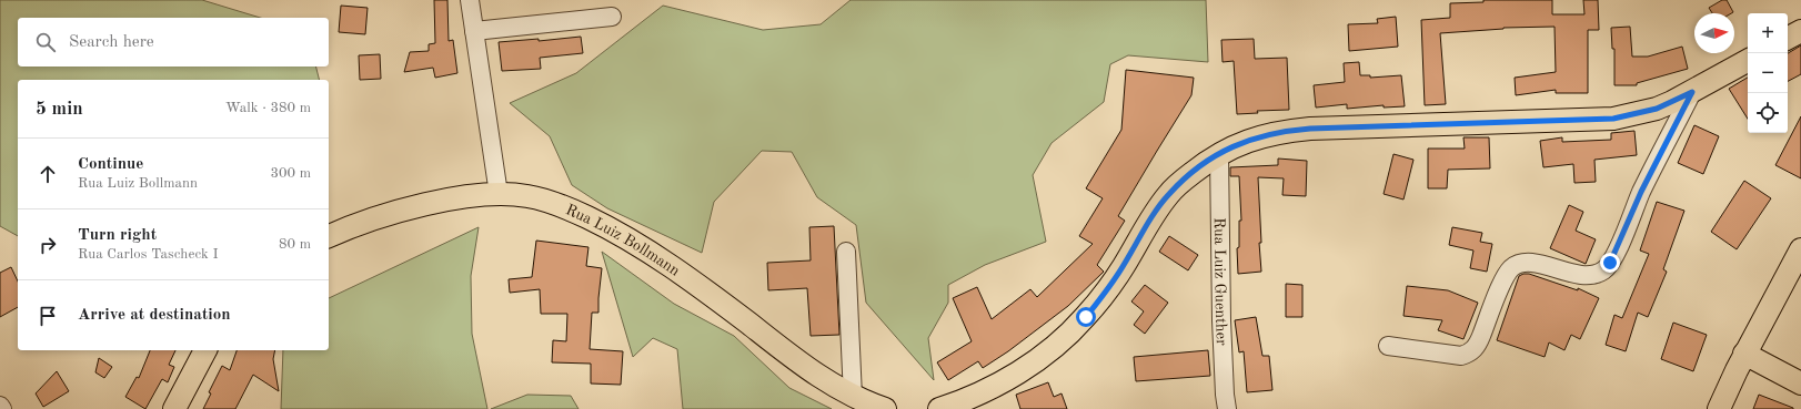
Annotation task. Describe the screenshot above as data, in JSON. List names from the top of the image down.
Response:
{
  "streets": {
    "main road": ["Rua Luiz Bollmann"],
    "street": ["Rua Luiz Guenther"]
  },
  "north": "right",
  "page": {
    "map_buttons": ["+", "−"],
    "search": "Search here",
    "heading": ["5 min", "Walk · 380 m"],
    "list": [
      ["Continue", "Rua Luiz Bollmann", "300 m"],
      ["Turn right", "Rua Carlos Tascheck I", "80 m"],
      "Arrive at destination"
    ]
  }
}
